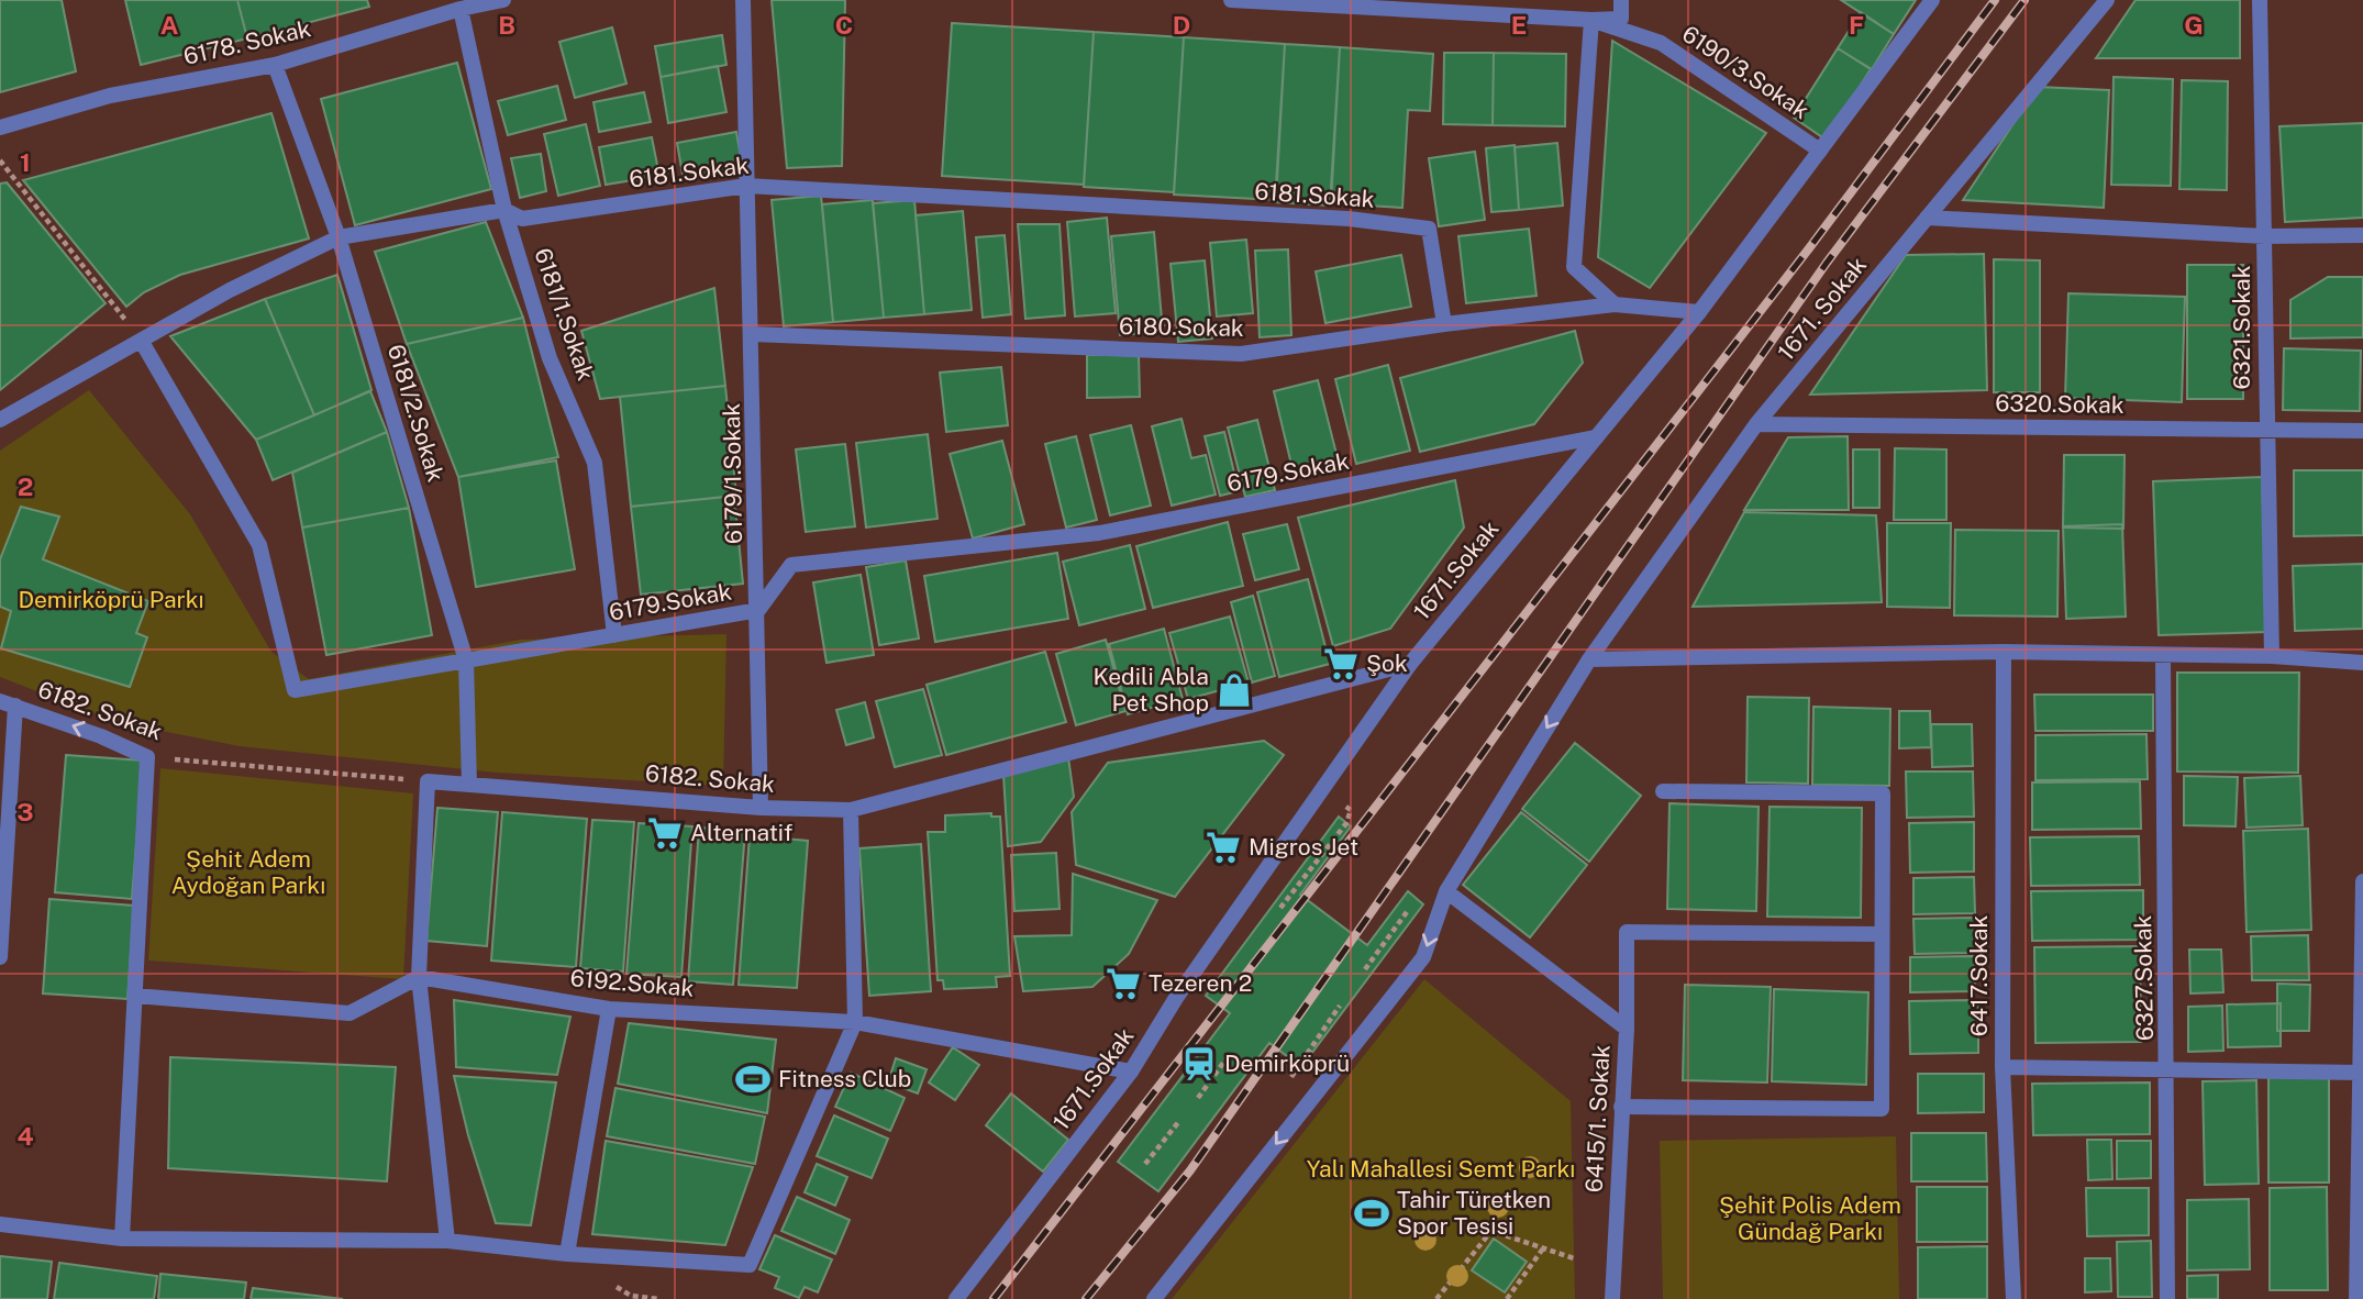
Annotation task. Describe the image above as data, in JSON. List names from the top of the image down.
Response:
{
  "streets": {
    "street": [
      "6178. Sokak",
      "6190/3.Sokak",
      "6181.Sokak",
      "1671. Sokak",
      "6181/1.Sokak",
      "6180.Sokak",
      "6321.Sokak",
      "6320.Sokak",
      "6181/2.Sokak",
      "6179.Sokak",
      "6179/1.Sokak",
      "1671.Sokak",
      "6182. Sokak",
      "6417.Sokak",
      "6327.Sokak",
      "6192.Sokak",
      "6415/1. Sokak"
    ]
  },
  "crossings": [
    ["6178. Sokak", "6181/1.Sokak"],
    ["6178. Sokak", "6181/2.Sokak"],
    ["6190/3.Sokak", "1671.Sokak"],
    ["6181.Sokak", "6181/1.Sokak"],
    ["6181.Sokak", "6180.Sokak"],
    ["6181.Sokak", "6181/2.Sokak"],
    ["6181.Sokak", "6179.Sokak"],
    ["6181.Sokak", "6179/1.Sokak"],
    ["1671. Sokak", "6320.Sokak"],
    ["6181/1.Sokak", "6179.Sokak"],
    ["6180.Sokak", "6179/1.Sokak"],
    ["6180.Sokak", "1671.Sokak"],
    ["6321.Sokak", "6320.Sokak"],
    ["6181/2.Sokak", "6179.Sokak"],
    ["6181/2.Sokak", "6182. Sokak"],
    ["6179.Sokak", "6179/1.Sokak"],
    ["6179.Sokak", "1671.Sokak"],
    ["6179/1.Sokak", "6182. Sokak"],
    ["1671.Sokak", "6182. Sokak"],
    ["1671.Sokak", "6192.Sokak"]
  ],
  "parks": [
    "Demirköprü Parkı",
    "Şehit Adem Aydoğan Parkı",
    "Yalı Mahallesi Semt Parkı",
    "Şehit Polis Adem Gündağ Parkı"
  ],
  "places": {
    "supermarket": [
      "Şok",
      "Alternatif",
      "Migros Jet",
      "Tezeren 2"
    ],
    "shop": ["Kedili Abla Pet Shop"],
    "station": ["Demirköprü"],
    "sports": ["Fitness Club", "Tahir Türetken Spor Tesisi"]
  },
  "grid": {
    "columns": [
      "A",
      "B",
      "C",
      "D",
      "E",
      "F",
      "G"
    ],
    "rows": [
      "1",
      "2",
      "3",
      "4"
    ]
  }
}
